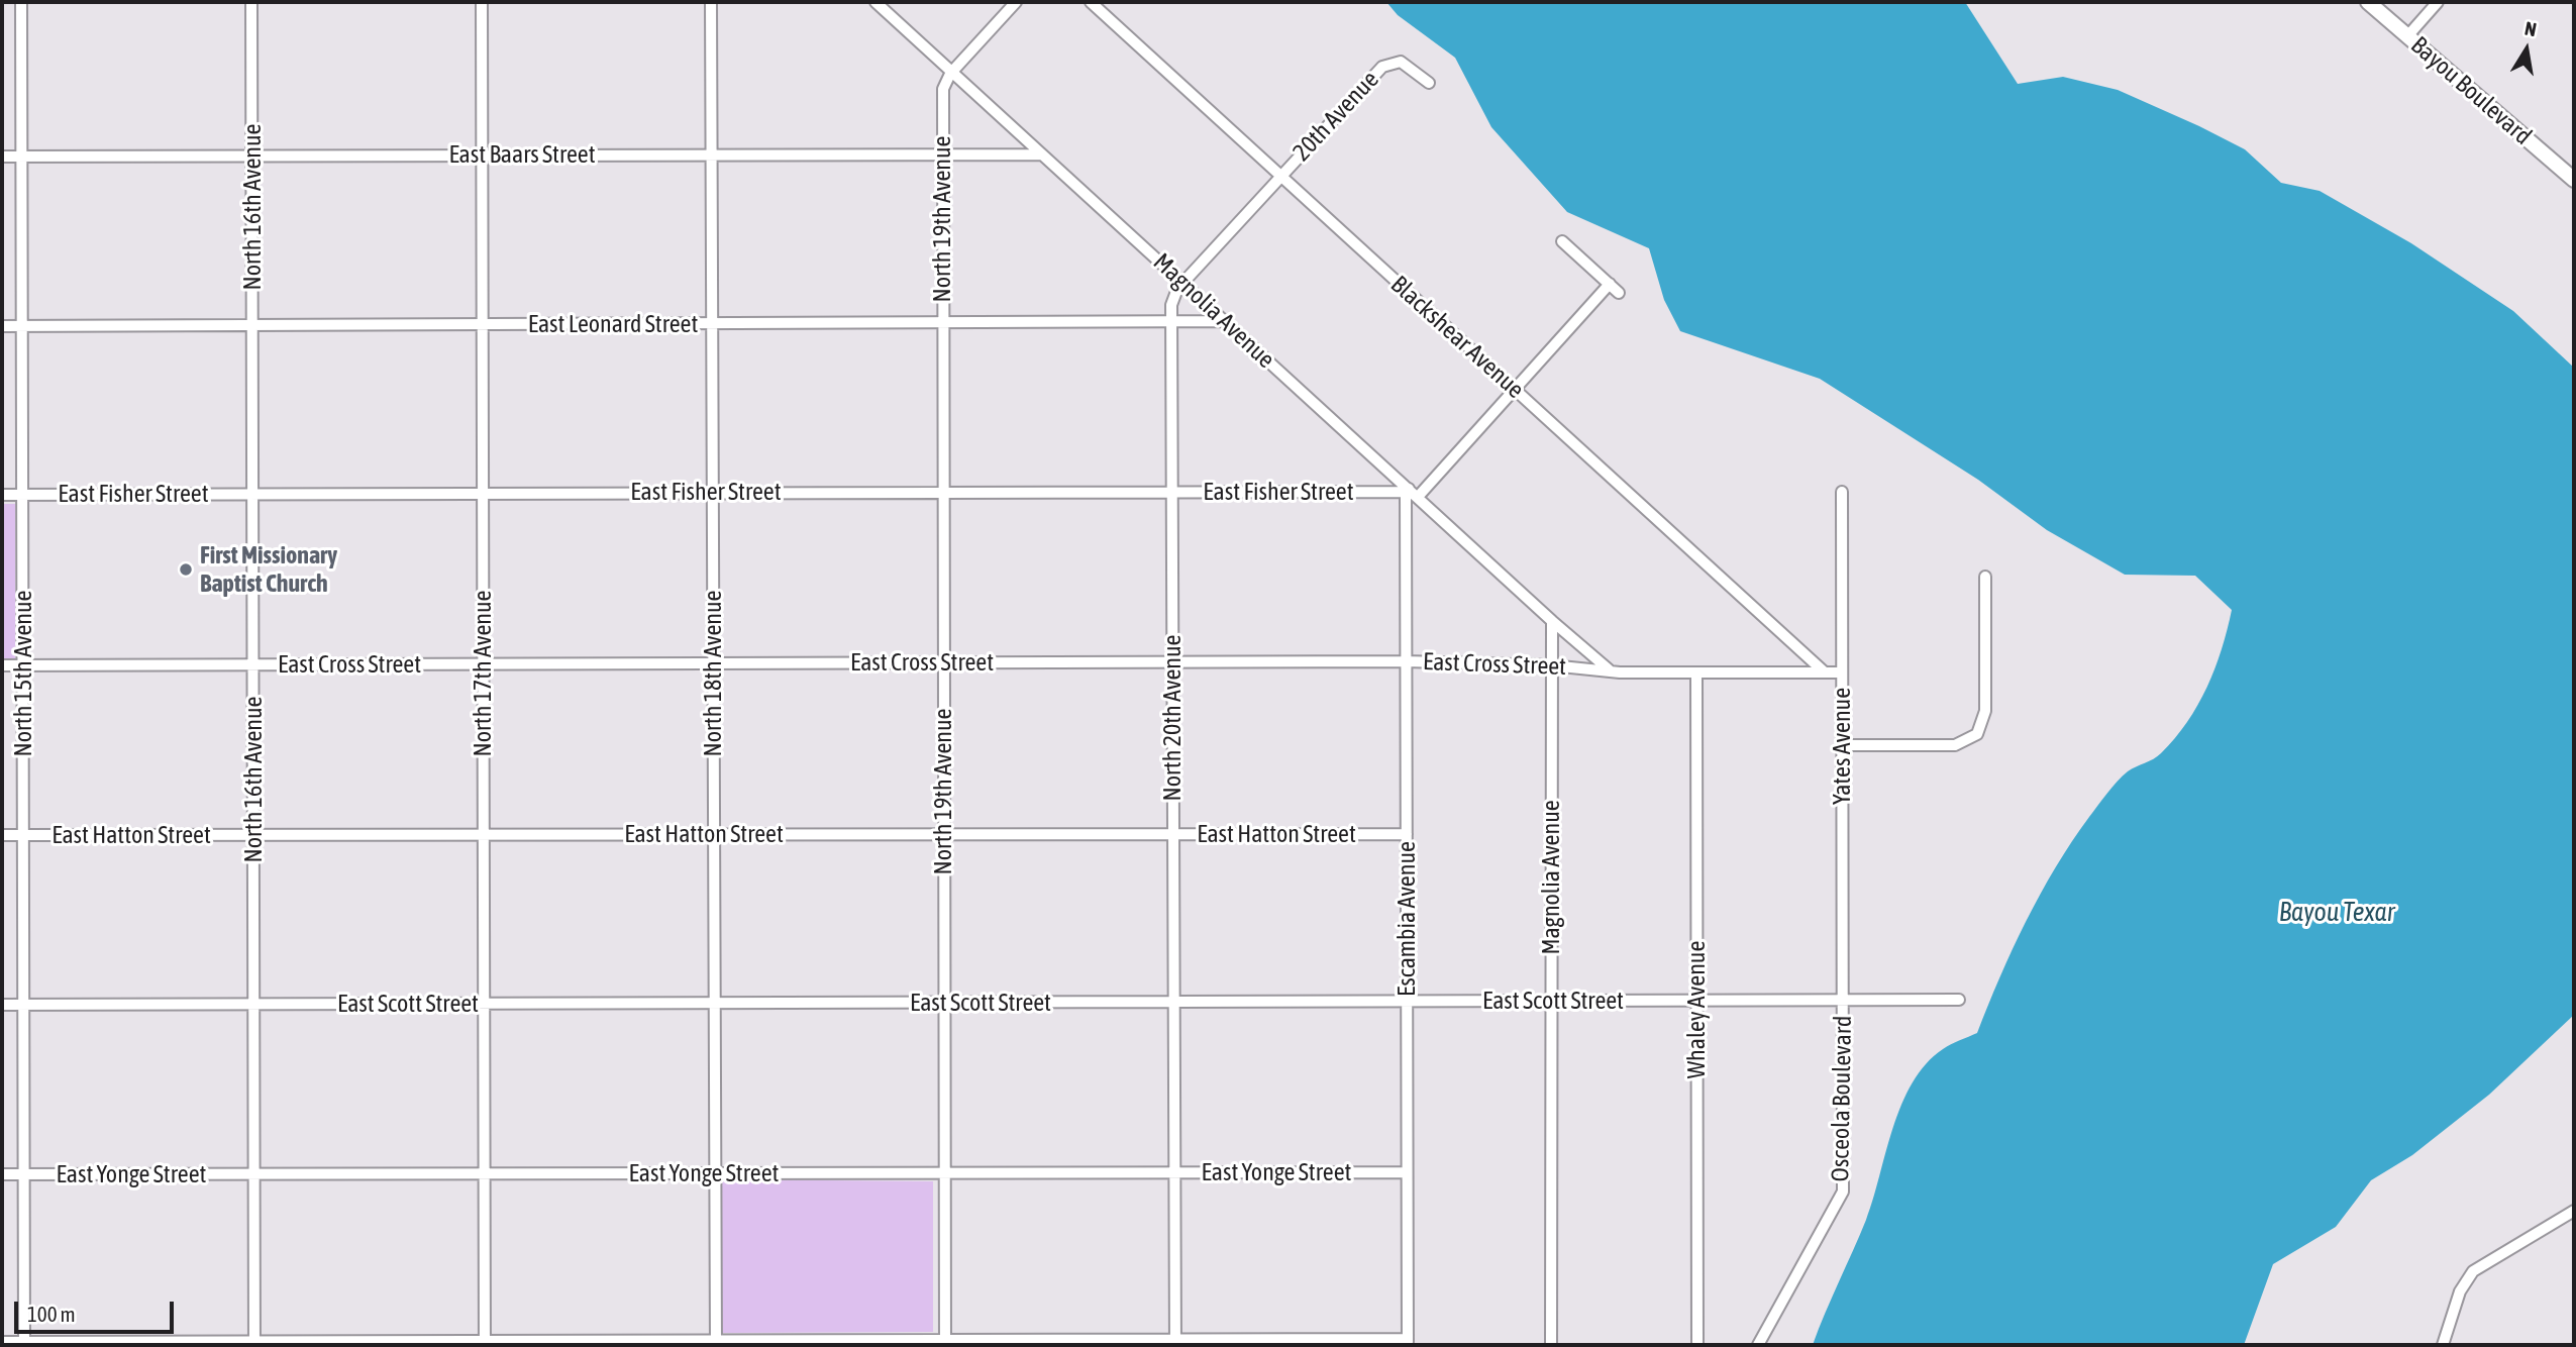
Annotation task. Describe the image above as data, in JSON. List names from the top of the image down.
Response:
{
  "streets": {
    "main road": ["Bayou Boulevard"],
    "street": [
      "20th Avenue",
      "East Baars Street",
      "North 16th Avenue",
      "North 19th Avenue",
      "Magnolia Avenue",
      "East Leonard Street",
      "Blackshear Avenue",
      "East Fisher Street",
      "East Cross Street",
      "North 15th Avenue",
      "North 17th Avenue",
      "North 18th Avenue",
      "North 20th Avenue",
      "Yates Avenue",
      "East Hatton Street",
      "Escambia Avenue",
      "East Scott Street",
      "Whaley Avenue",
      "Osceola Boulevard",
      "East Yonge Street"
    ]
  },
  "crossings": [
    ["20th Avenue", "Blackshear Avenue"],
    ["20th Avenue", "North 20th Avenue"],
    ["East Baars Street", "North 16th Avenue"],
    ["East Baars Street", "North 19th Avenue"],
    ["East Baars Street", "Magnolia Avenue"],
    ["East Baars Street", "North 15th Avenue"],
    ["East Baars Street", "North 17th Avenue"],
    ["East Baars Street", "North 18th Avenue"],
    ["North 16th Avenue", "East Leonard Street"],
    ["North 16th Avenue", "East Fisher Street"],
    ["North 16th Avenue", "East Cross Street"],
    ["North 16th Avenue", "East Hatton Street"],
    ["North 16th Avenue", "East Scott Street"],
    ["North 16th Avenue", "East Yonge Street"],
    ["North 19th Avenue", "Magnolia Avenue"],
    ["North 19th Avenue", "East Leonard Street"],
    ["North 19th Avenue", "East Fisher Street"],
    ["North 19th Avenue", "East Cross Street"],
    ["North 19th Avenue", "East Hatton Street"],
    ["North 19th Avenue", "East Scott Street"],
    ["North 19th Avenue", "East Yonge Street"],
    ["Magnolia Avenue", "East Leonard Street"],
    ["Magnolia Avenue", "East Fisher Street"],
    ["Magnolia Avenue", "East Cross Street"],
    ["Magnolia Avenue", "North 20th Avenue"],
    ["Magnolia Avenue", "Escambia Avenue"],
    ["Magnolia Avenue", "East Scott Street"],
    ["East Leonard Street", "North 15th Avenue"],
    ["East Leonard Street", "North 17th Avenue"],
    ["East Leonard Street", "North 18th Avenue"],
    ["East Leonard Street", "North 20th Avenue"],
    ["Blackshear Avenue", "East Cross Street"],
    ["Blackshear Avenue", "North 20th Avenue"],
    ["East Fisher Street", "North 15th Avenue"],
    ["East Fisher Street", "North 17th Avenue"],
    ["East Fisher Street", "North 18th Avenue"],
    ["East Fisher Street", "North 20th Avenue"],
    ["East Fisher Street", "Escambia Avenue"],
    ["East Cross Street", "North 15th Avenue"],
    ["East Cross Street", "North 17th Avenue"],
    ["East Cross Street", "North 18th Avenue"],
    ["East Cross Street", "North 20th Avenue"],
    ["East Cross Street", "Yates Avenue"],
    ["East Cross Street", "Escambia Avenue"],
    ["East Cross Street", "Whaley Avenue"],
    ["North 15th Avenue", "East Hatton Street"],
    ["North 15th Avenue", "East Scott Street"],
    ["North 15th Avenue", "East Yonge Street"],
    ["North 17th Avenue", "East Hatton Street"],
    ["North 17th Avenue", "East Scott Street"],
    ["North 17th Avenue", "East Yonge Street"],
    ["North 18th Avenue", "East Hatton Street"],
    ["North 18th Avenue", "East Scott Street"],
    ["North 18th Avenue", "East Yonge Street"],
    ["North 20th Avenue", "East Hatton Street"],
    ["North 20th Avenue", "East Scott Street"],
    ["North 20th Avenue", "East Yonge Street"],
    ["Yates Avenue", "East Scott Street"],
    ["Yates Avenue", "Osceola Boulevard"],
    ["East Hatton Street", "Escambia Avenue"],
    ["Escambia Avenue", "East Scott Street"],
    ["Escambia Avenue", "East Yonge Street"],
    ["East Scott Street", "Whaley Avenue"],
    ["East Scott Street", "Osceola Boulevard"]
  ],
  "water": ["Bayou Texar"],
  "places": ["First Missionary Baptist Church"],
  "scale_bar": "100 m",
  "north": "top"
}
